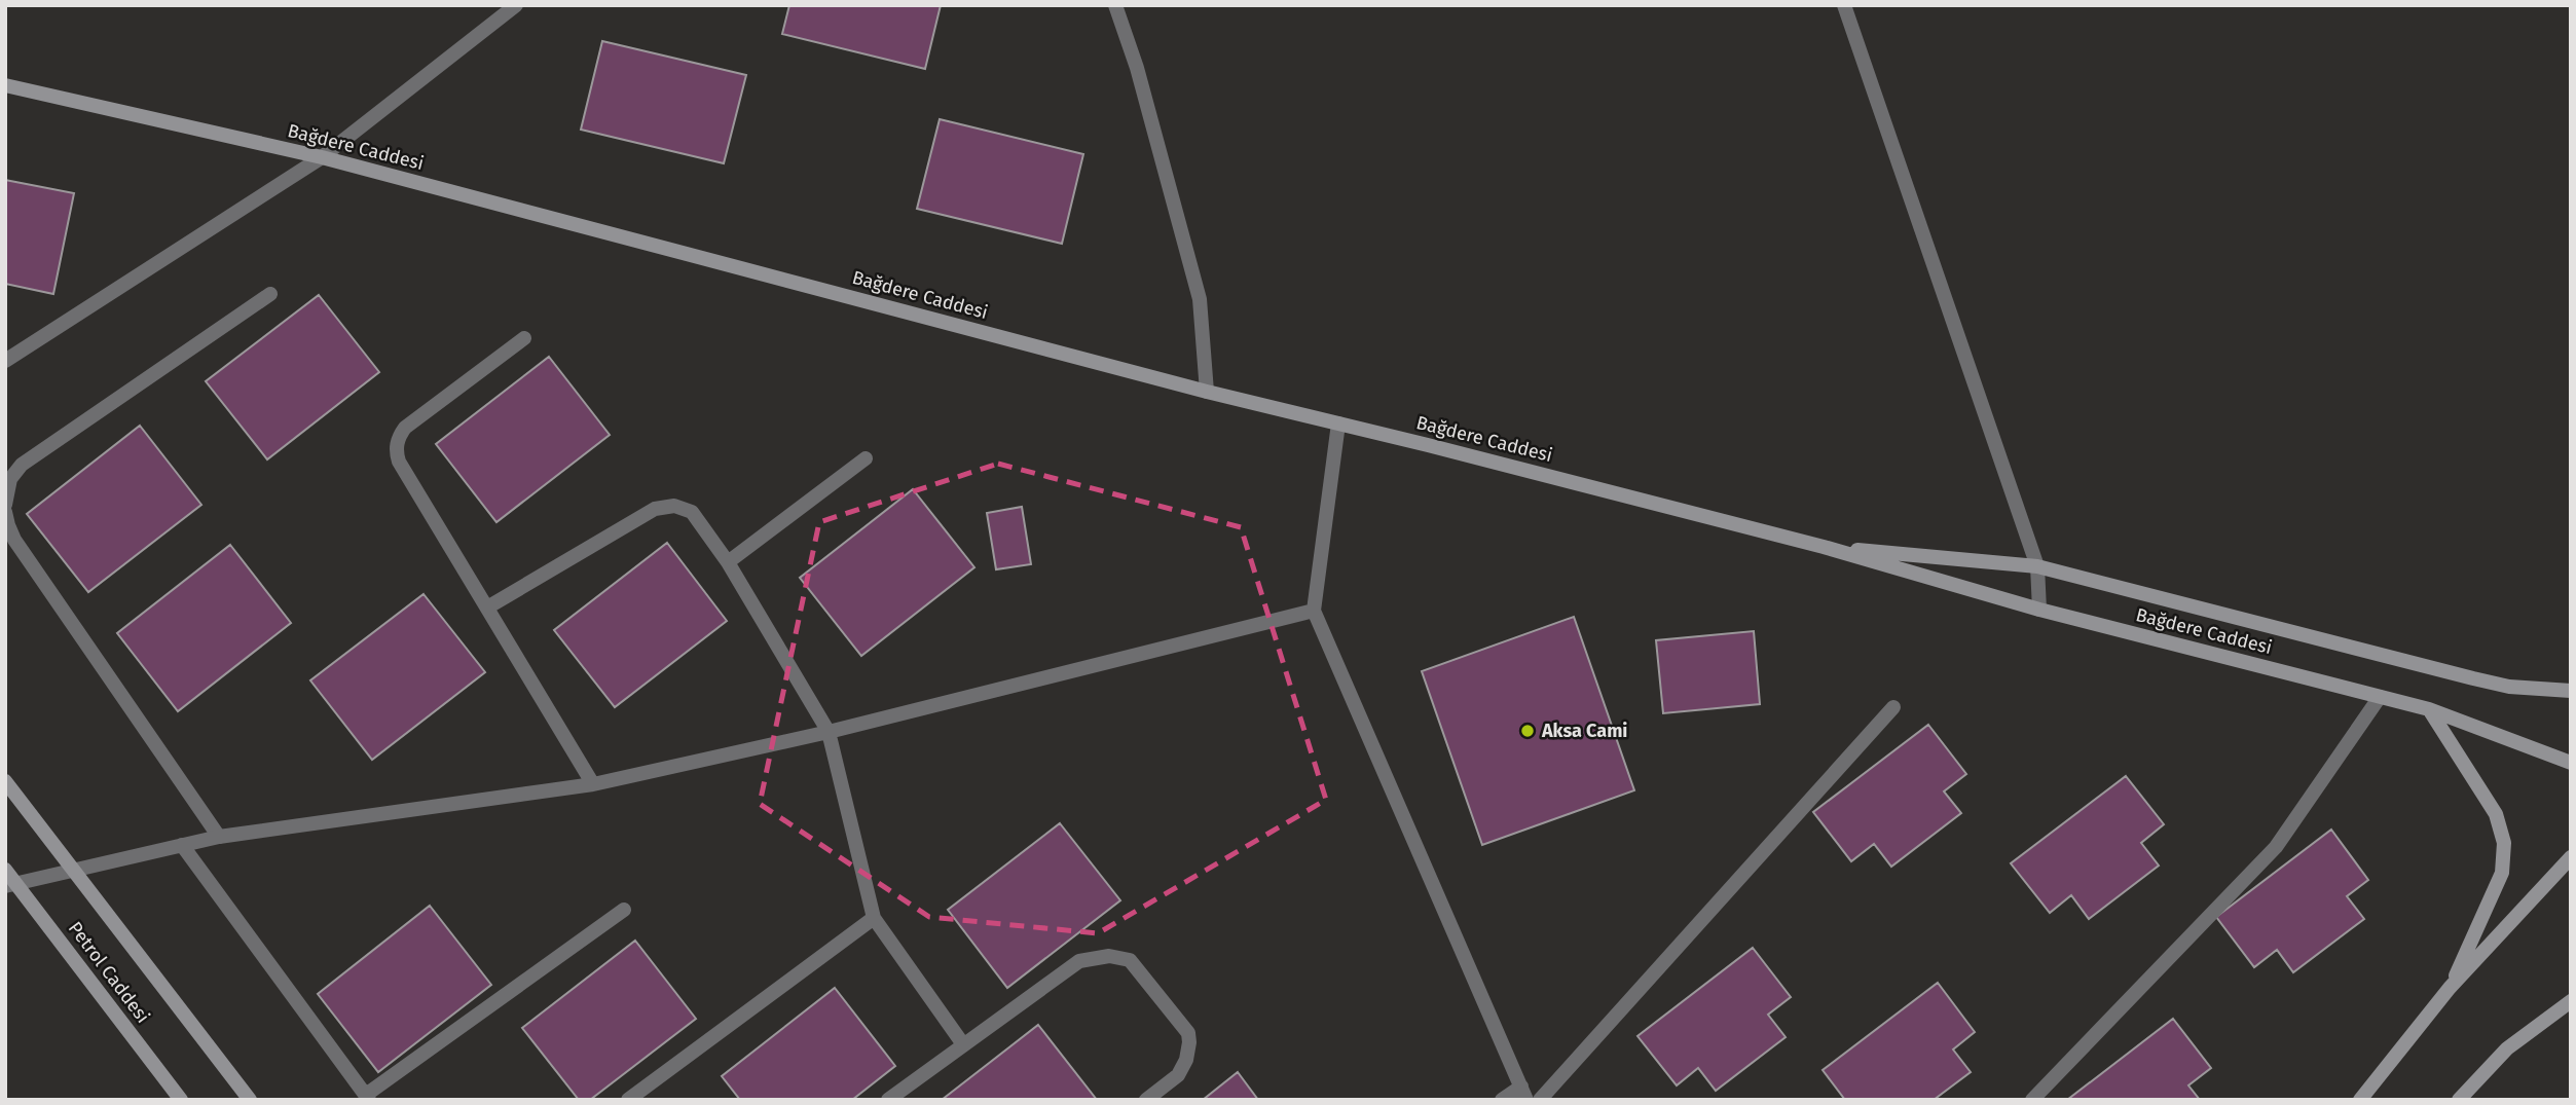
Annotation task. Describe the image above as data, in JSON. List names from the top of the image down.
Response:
{
  "streets": {
    "main road": ["Bağdere Caddesi", "Petrol Caddesi"]
  },
  "places": ["Aksa Cami"]
}
